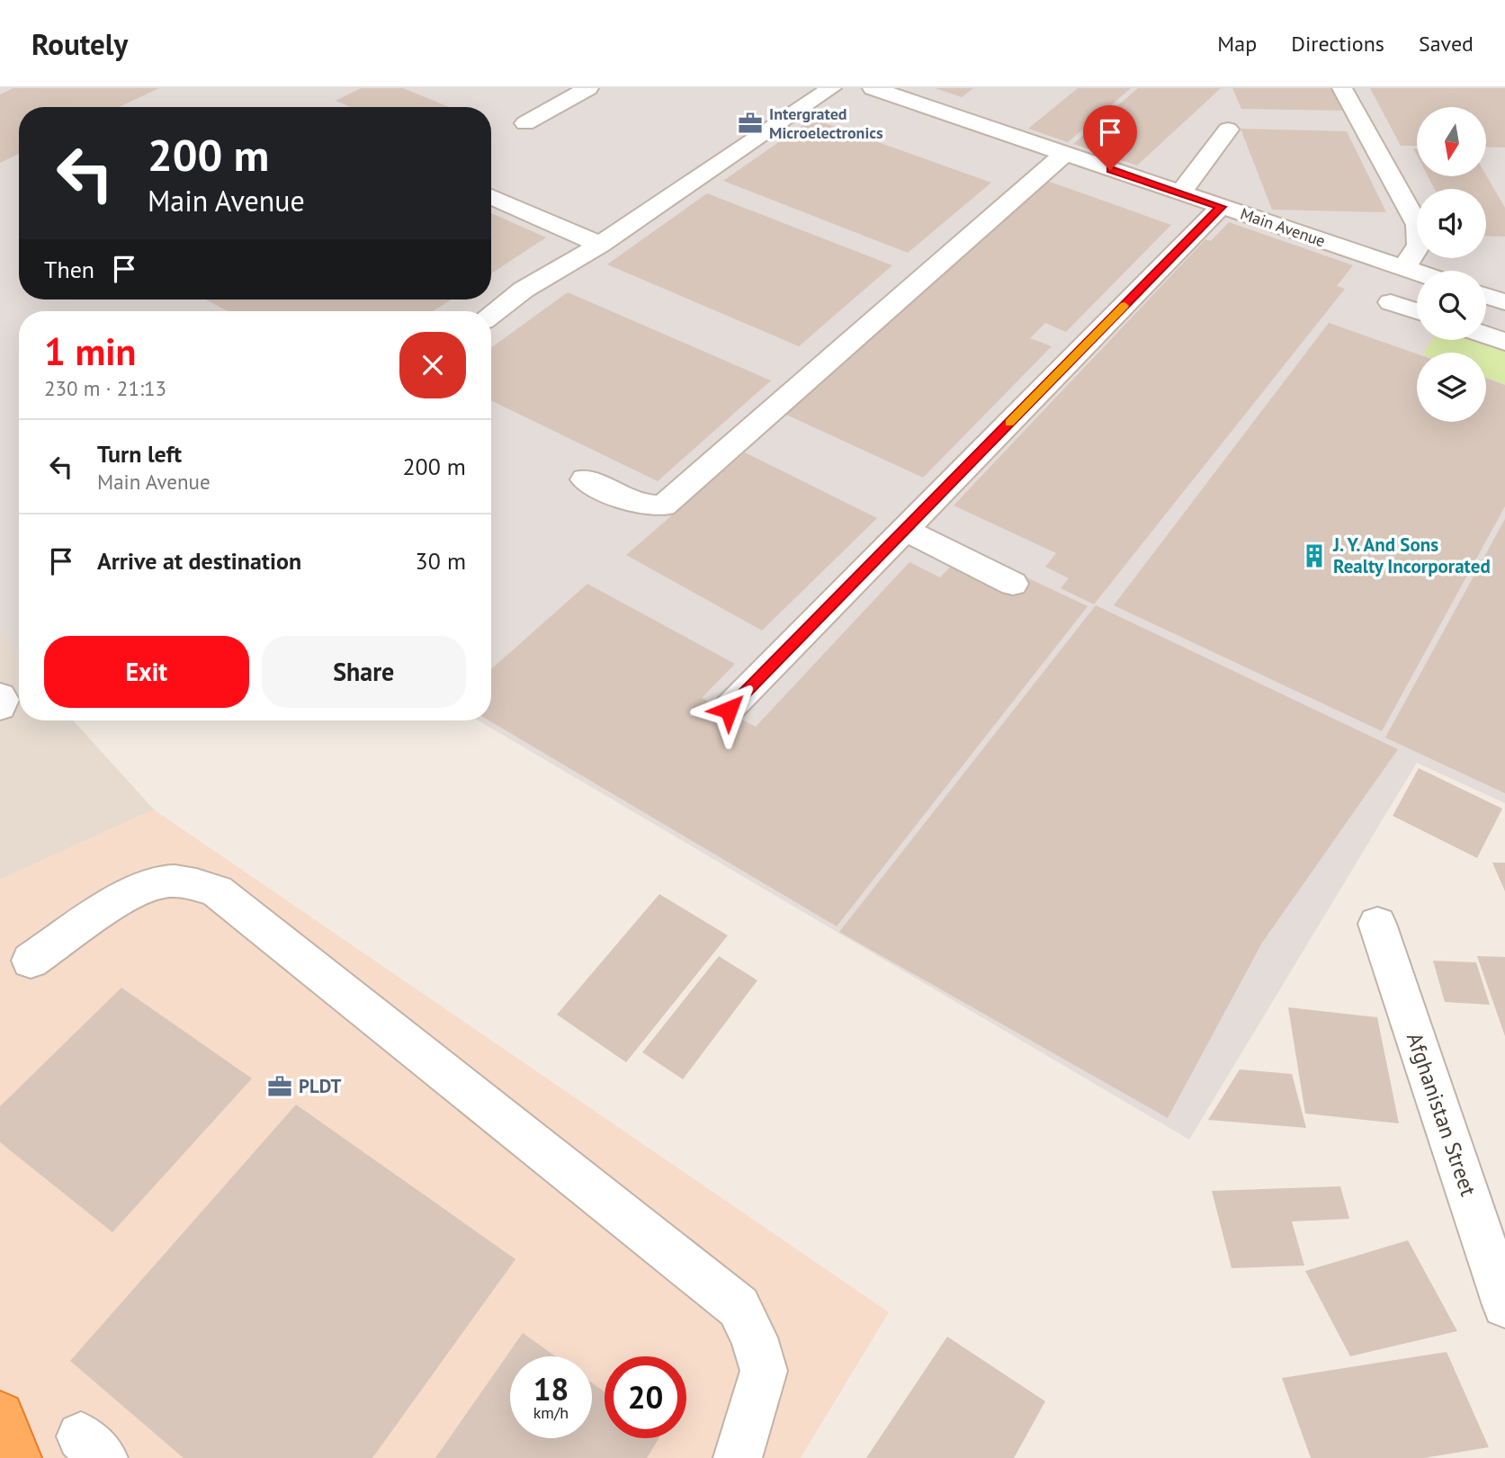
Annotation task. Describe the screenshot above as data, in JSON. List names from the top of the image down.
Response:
{
  "streets": {
    "street": ["Main Avenue", "Afghanistan Street"]
  },
  "places": {
    "office": ["Intergrated Microelectronics", "PLDT"],
    "building": ["J. Y. And Sons Realty Incorporated"]
  },
  "north": "bottom",
  "page": {
    "header": "Routely",
    "nav": ["Map", "Directions", "Saved"],
    "turn": ["200 m", "Main Avenue"],
    "then": "Then",
    "heading": ["1 min", "230 m · 21:13"],
    "list": [
      {
        "name": "Turn left",
        "note": "Main Avenue",
        "value": "200 m"
      },
      {
        "name": "Arrive at destination",
        "value": "30 m"
      }
    ],
    "buttons": ["Exit", "Share"],
    "speed": "18 km/h",
    "limit": "20"
  }
}
